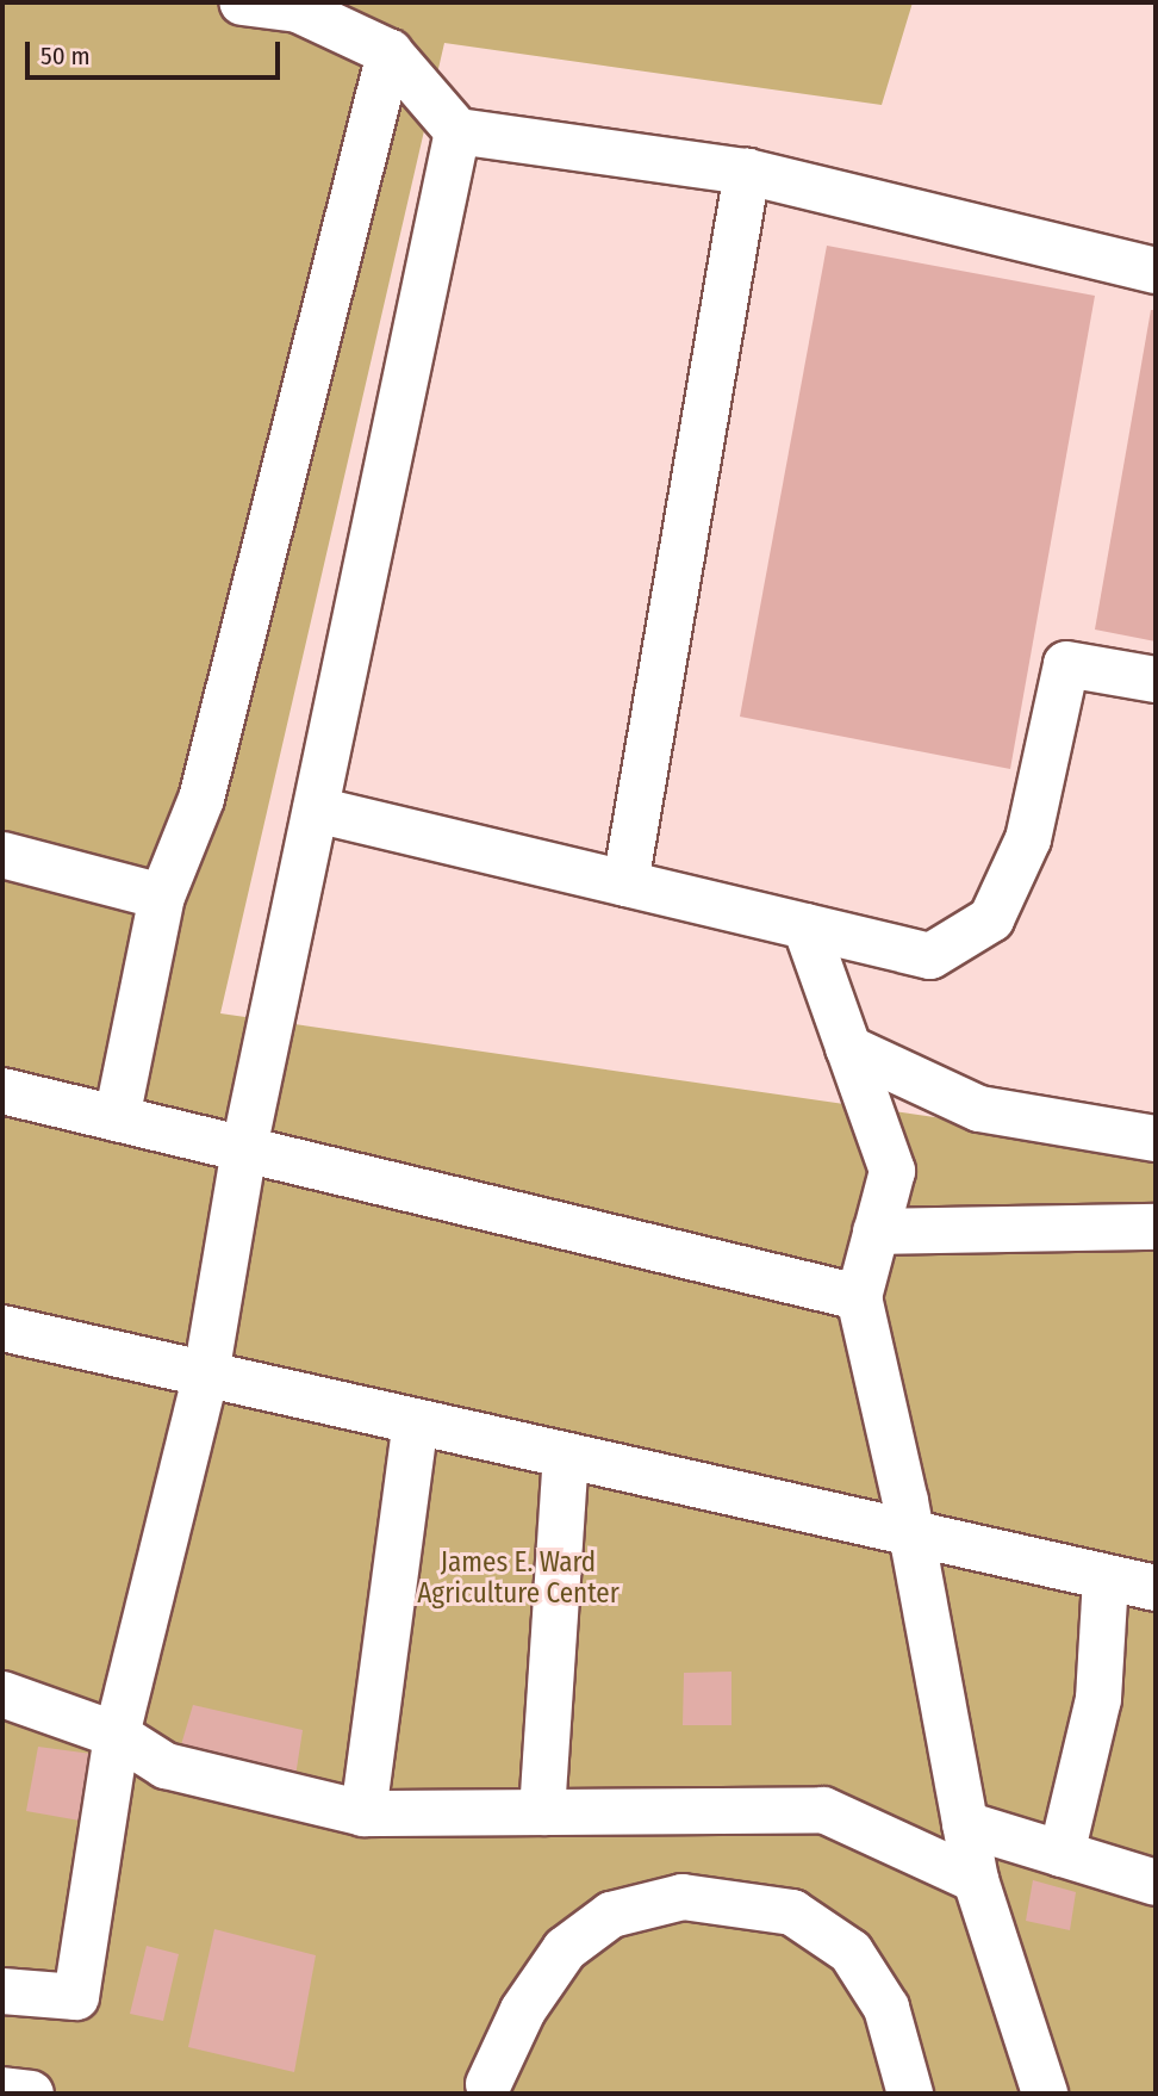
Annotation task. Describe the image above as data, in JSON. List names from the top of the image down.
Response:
{
  "parks": ["James E. Ward Agriculture Center"],
  "scale_bar": "50 m"
}
